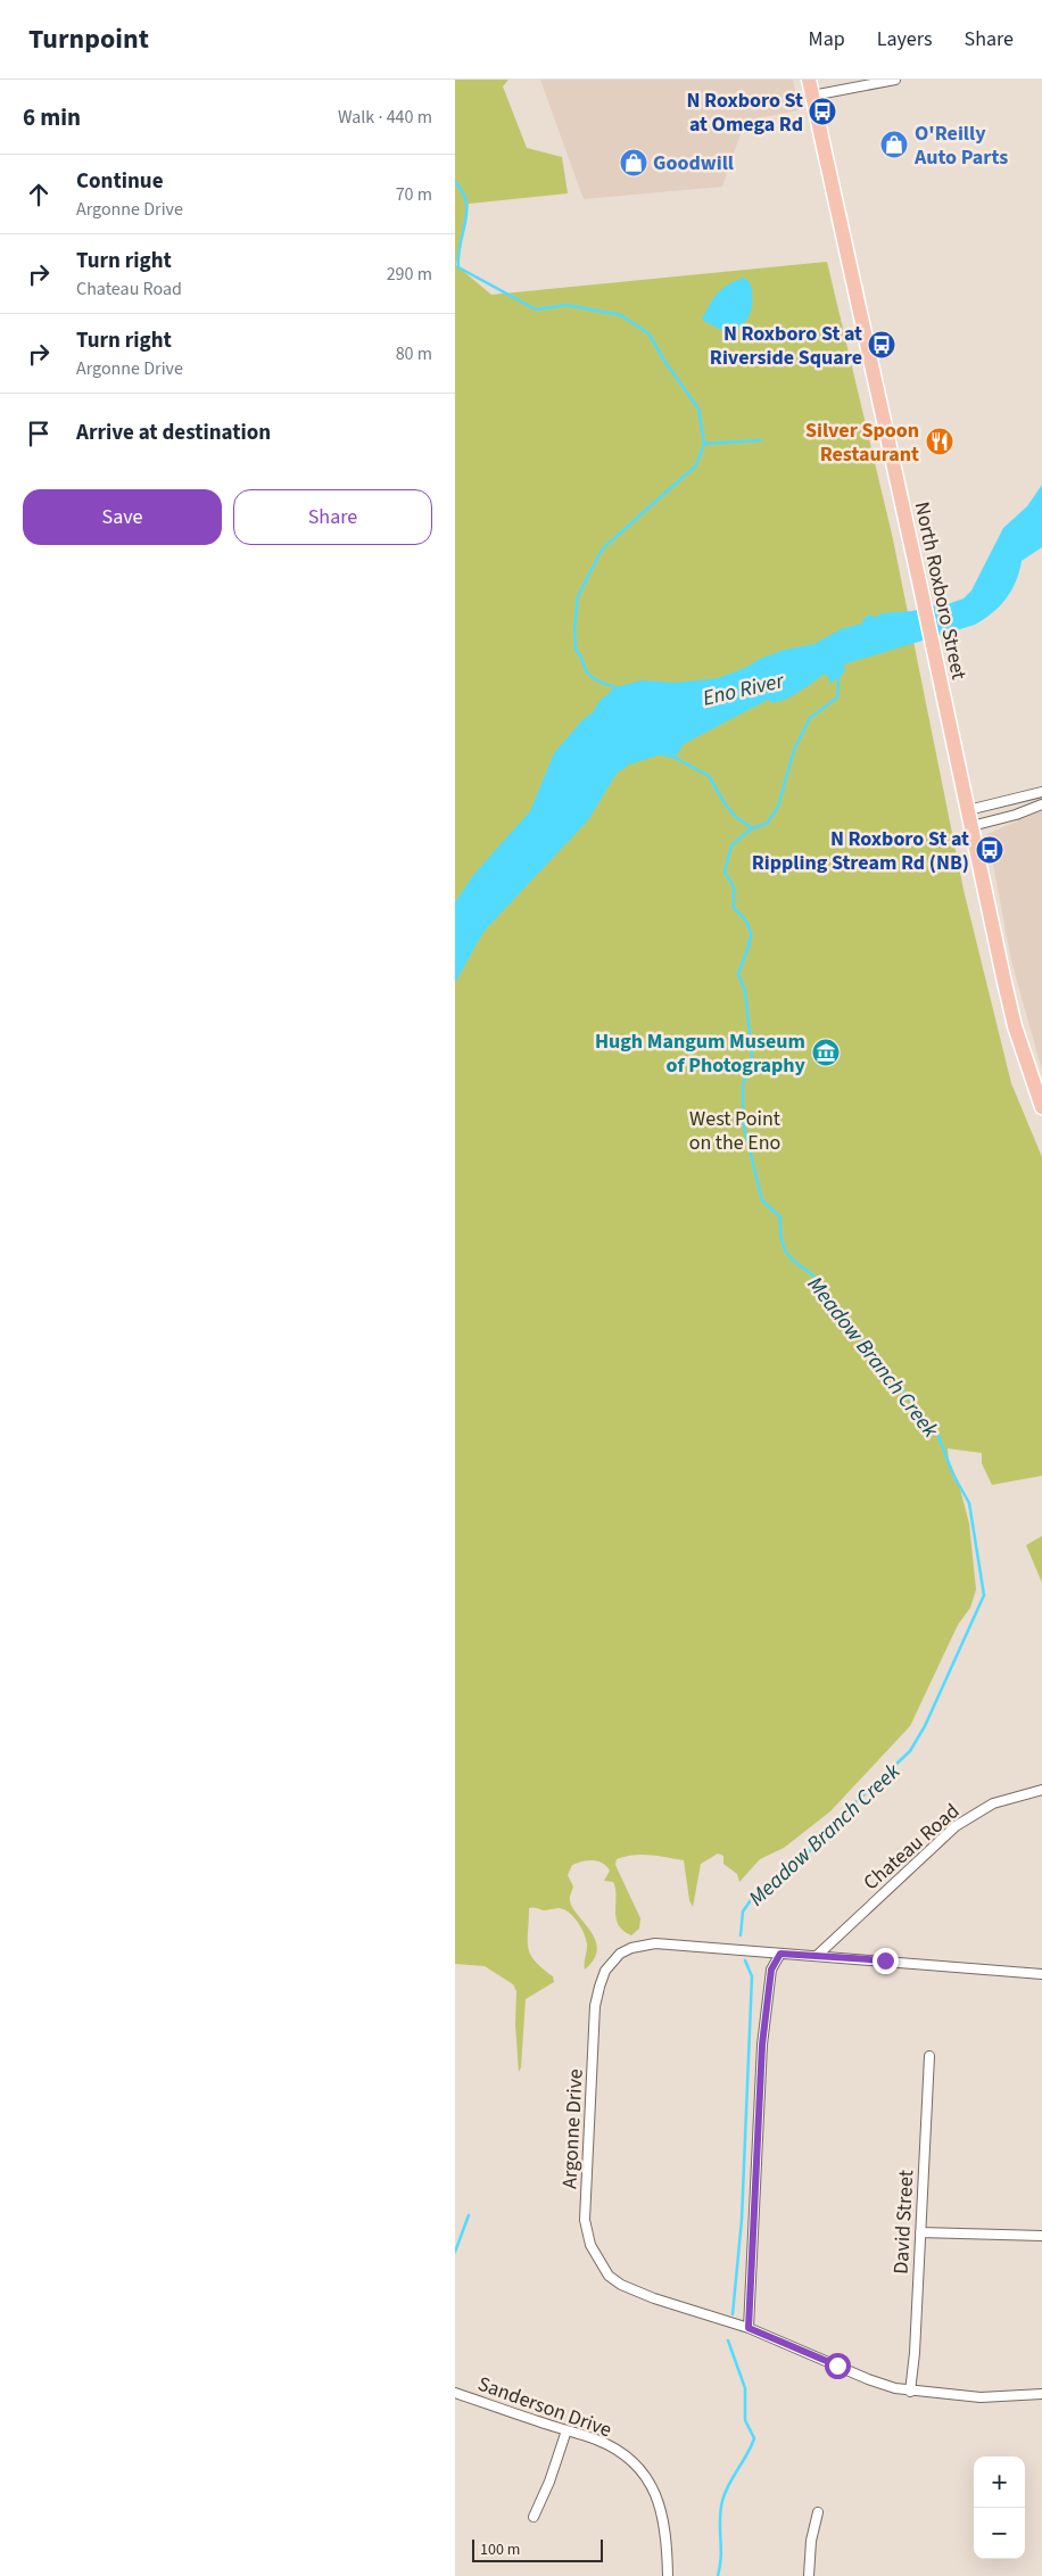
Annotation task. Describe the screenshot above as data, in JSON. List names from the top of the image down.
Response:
{
  "streets": {
    "highway": ["North Roxboro Street"],
    "street": [
      "Chateau Road",
      "Argonne Drive",
      "David Street",
      "Sanderson Drive"
    ]
  },
  "crossings": [
    ["Chateau Road", "Argonne Drive"],
    ["Argonne Drive", "David Street"]
  ],
  "water": ["Eno River", "Meadow Branch Creek"],
  "parks": ["West Point on the Eno"],
  "places": {
    "bus stop": ["N Roxboro St at Omega Rd", "N Roxboro St at Riverside Square", "N Roxboro St at Rippling Stream Rd (NB)"],
    "shop": ["O'Reilly Auto Parts", "Goodwill"],
    "restaurant": ["Silver Spoon Restaurant"],
    "museum": ["Hugh Mangum Museum of Photography"]
  },
  "scale_bar": "100 m",
  "page": {
    "header": "Turnpoint",
    "nav": ["Map", "Layers", "Share"],
    "heading": ["6 min", "Walk · 440 m"],
    "list": [
      ["Continue", "Argonne Drive", "70 m"],
      ["Turn right", "Chateau Road", "290 m"],
      ["Turn right", "Argonne Drive", "80 m"],
      "Arrive at destination"
    ],
    "buttons": ["Save", "Share"],
    "map_buttons": ["+", "−"],
    "scale": "100 m"
  }
}
